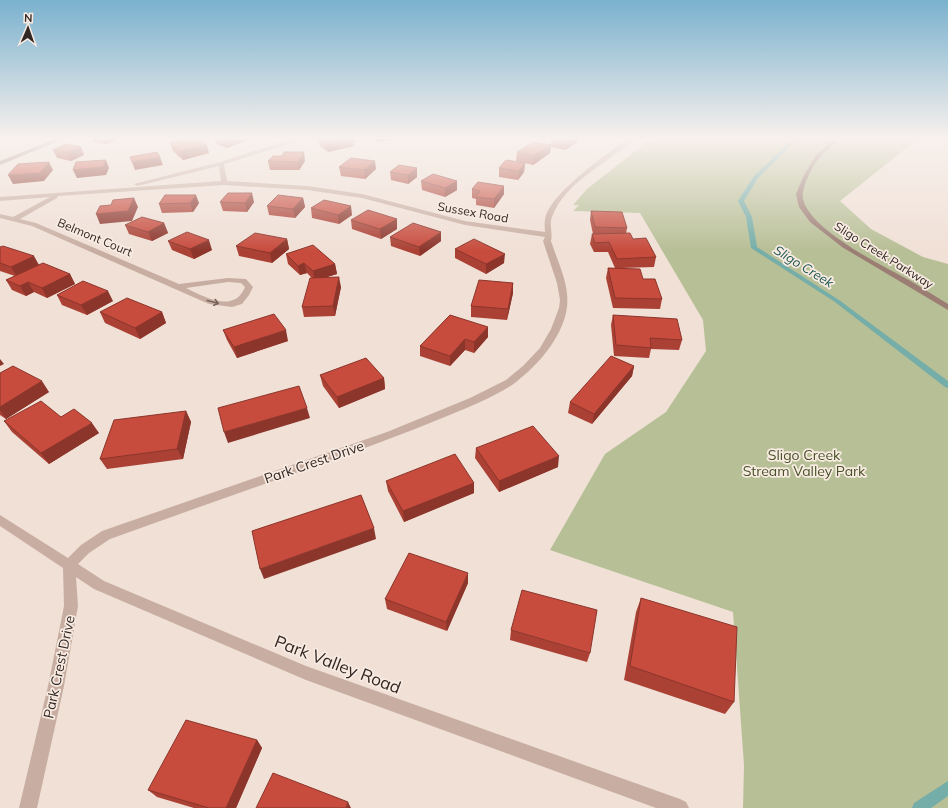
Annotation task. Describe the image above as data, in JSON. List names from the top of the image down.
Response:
{
  "streets": {
    "street": [
      "Sussex Road",
      "Belmont Court",
      "Sligo Creek Parkway",
      "Park Crest Drive",
      "Park Valley Road"
    ]
  },
  "crossings": [
    ["Sussex Road", "Park Crest Drive"],
    ["Park Crest Drive", "Park Valley Road"]
  ],
  "water": ["Sligo Creek"],
  "parks": ["Sligo Creek Stream Valley Park"],
  "north": "top"
}
